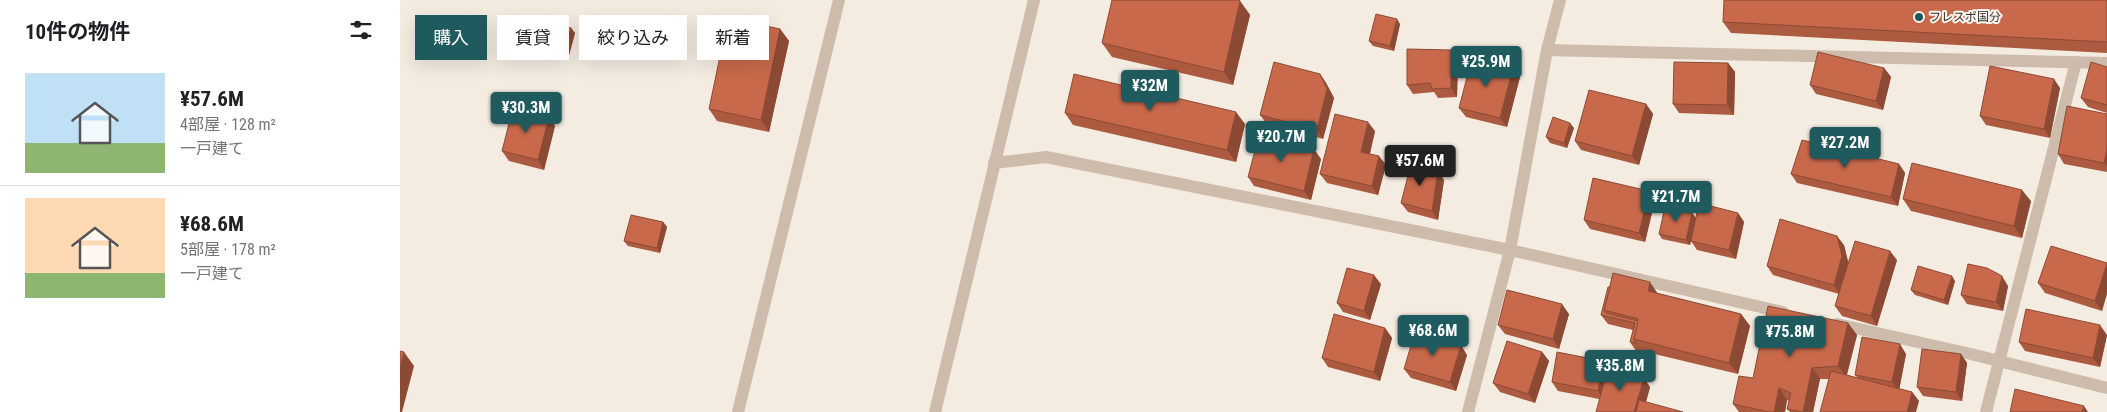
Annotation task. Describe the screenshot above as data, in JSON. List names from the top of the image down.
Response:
{
  "places": ["フレスポ国分"],
  "page": {
    "heading": "10件の物件",
    "chip": [
      "購入",
      "賃貸",
      "絞り込み",
      "新着"
    ],
    "price": [
      "¥25.9M",
      "¥32M",
      "¥30.3M",
      "¥20.7M",
      "¥27.2M",
      "¥57.6M",
      "¥21.7M",
      "¥68.6M",
      "¥75.8M",
      "¥35.8M"
    ],
    "list": [
      {
        "name": "¥57.6M",
        "note": "4部屋 · 128 m² · 一戸建て"
      },
      {
        "name": "¥68.6M",
        "note": "5部屋 · 178 m² · 一戸建て"
      }
    ]
  }
}
